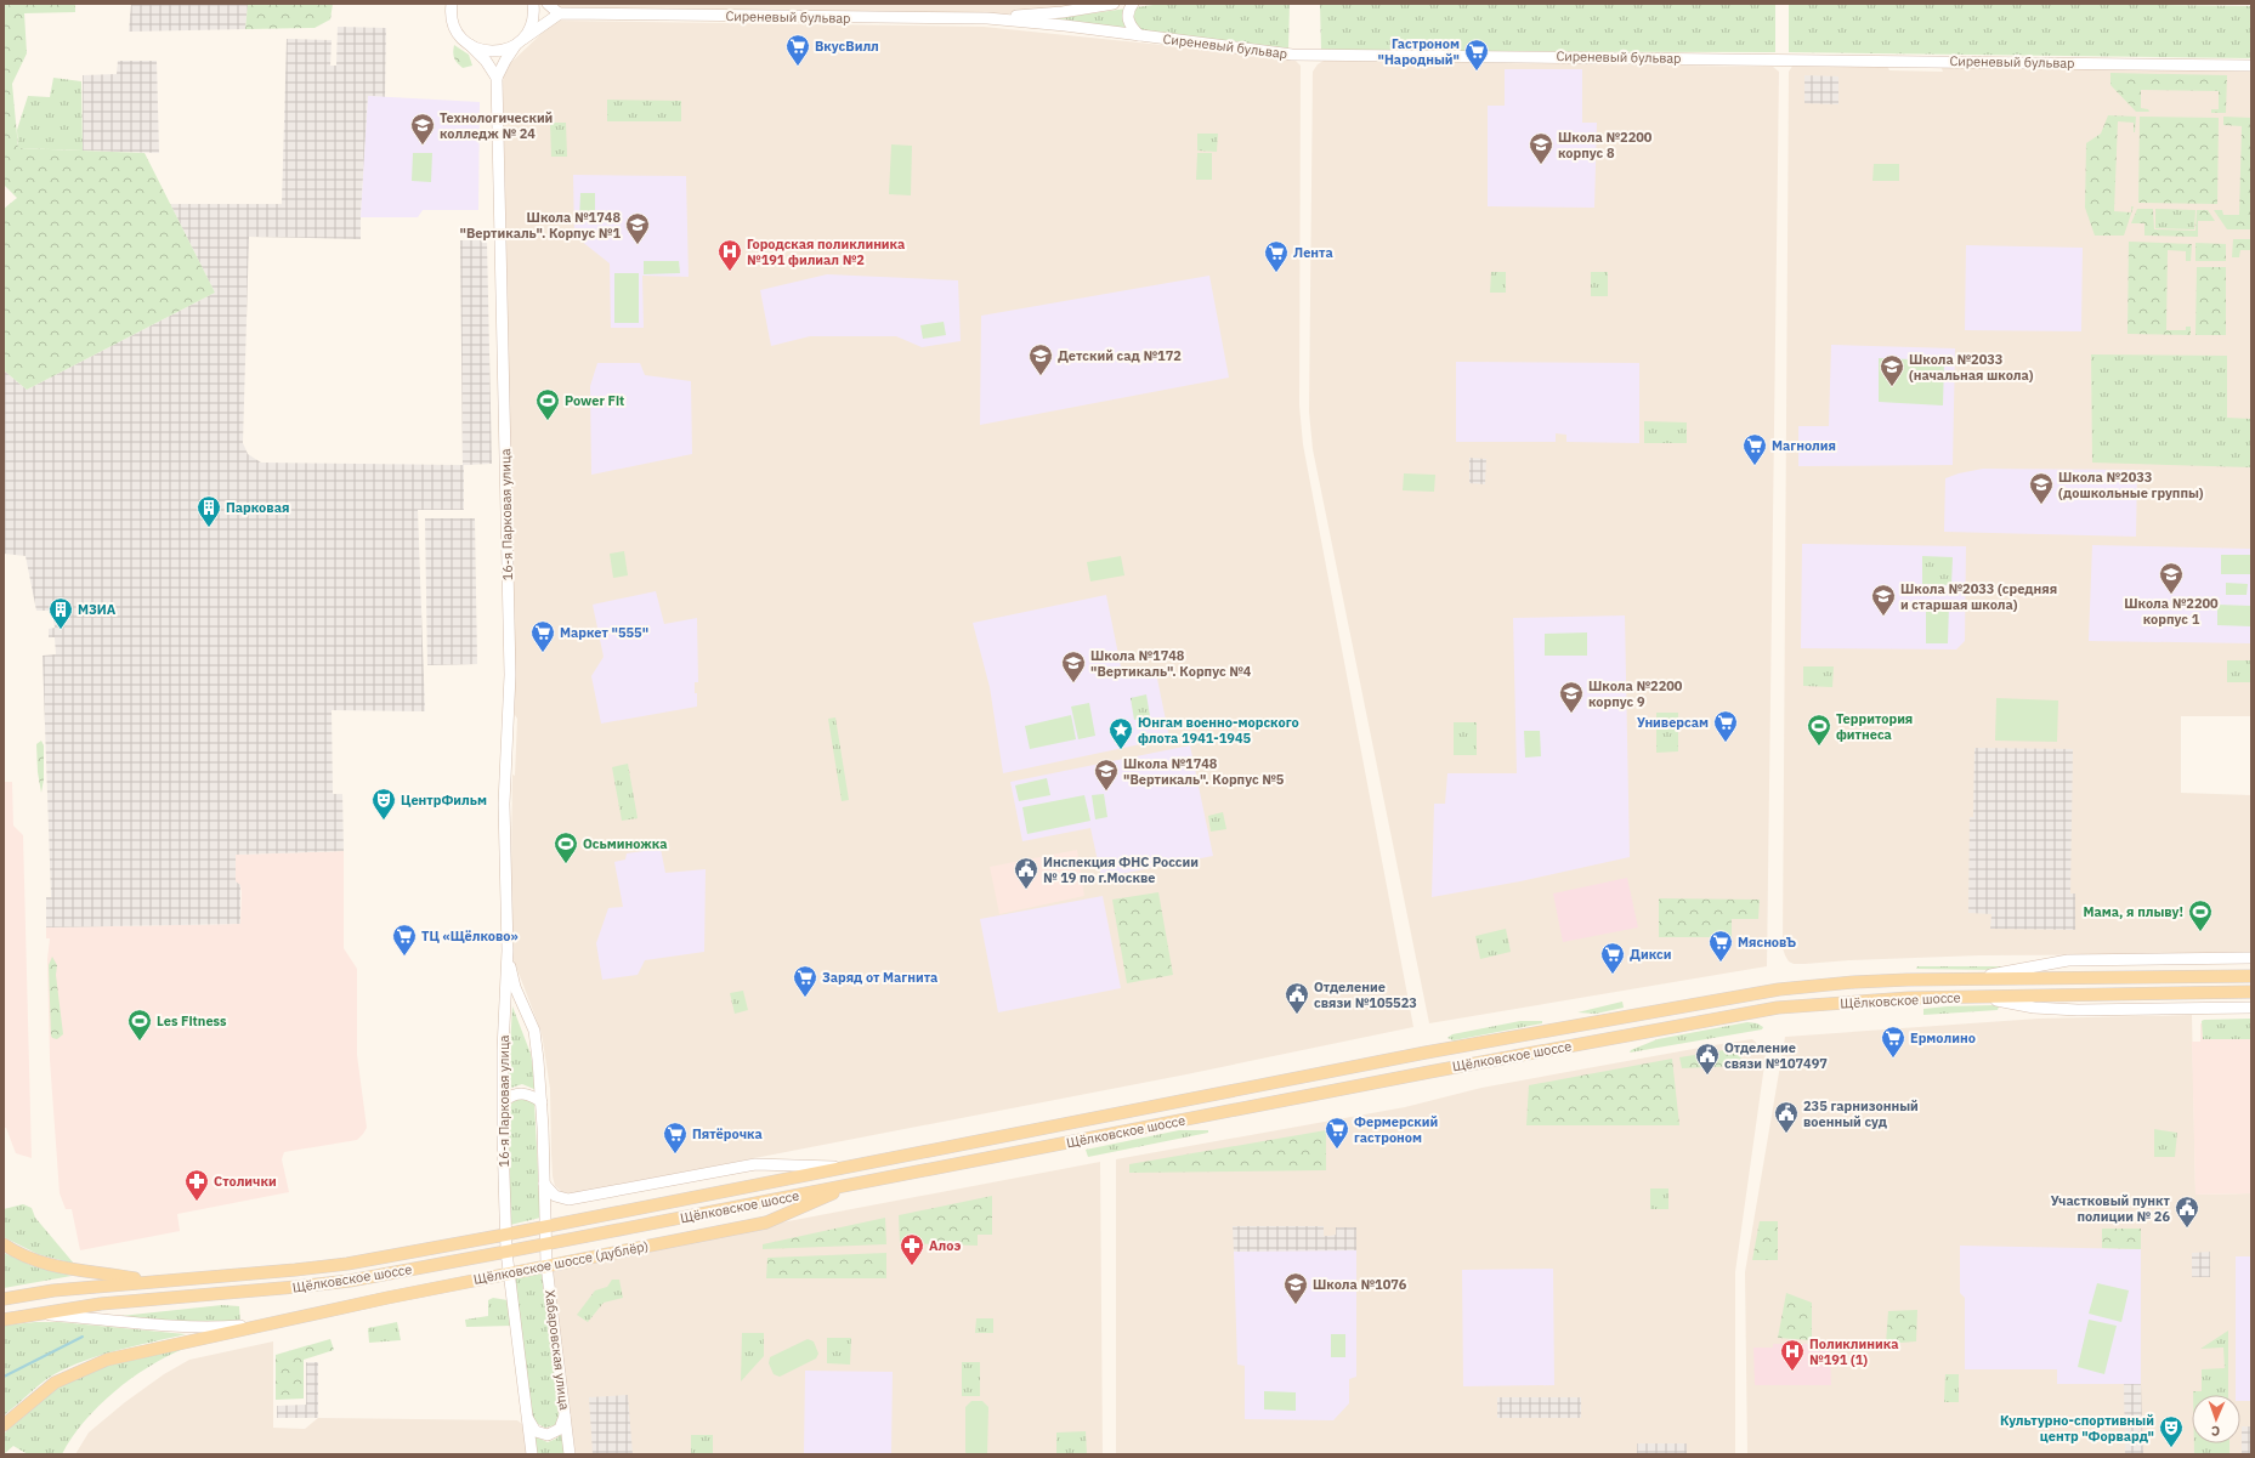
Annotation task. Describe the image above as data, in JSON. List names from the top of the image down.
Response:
{
  "streets": {
    "main road": [
      "Сиреневый бульвар",
      "16-я Парковая улица",
      "Щёлковское шоссе",
      "Щёлковское шоссе (дублёр)",
      "Хабаровская улица"
    ]
  },
  "crossings": [
    ["16-я Парковая улица", "Щёлковское шоссе"],
    ["16-я Парковая улица", "Хабаровская улица"],
    ["Щёлковское шоссе", "Щёлковское шоссе (дублёр)"],
    ["Щёлковское шоссе", "Хабаровская улица"],
    ["Щёлковское шоссе (дублёр)", "Хабаровская улица"]
  ],
  "places": {
    "supermarket": [
      "ВкусВилл",
      "Гастроном \"Народный\"",
      "Лента",
      "Магнолия",
      "Маркет \"555\"",
      "Универсам",
      "ТЦ «Щёлково»",
      "МясновЪ",
      "Дикси",
      "Заряд от Магнита",
      "Ермолино",
      "Фермерский гастроном",
      "Пятёрочка"
    ],
    "school or university": [
      "Технологический колледж № 24",
      "Школа №2200 корпус 8",
      "Школа №1748 \"Вертикаль\". Корпус №1",
      "Детский сад №172",
      "Школа №2033 (начальная школа)",
      "Школа №2033 (дошкольные группы)",
      "Школа №2200 корпус 1",
      "Школа №2033 (средняя и старшая школа)",
      "Школа №1748 \"Вертикаль\". Корпус №4",
      "Школа №2200 корпус 9",
      "Школа №1748 \"Вертикаль\". Корпус №5",
      "Школа №1076"
    ],
    "hospital": ["Городская поликлиника №191 филиал №2", "Поликлиника №191 (1)"],
    "sports": [
      "Power Fit",
      "Территория фитнеса",
      "Осьминожка",
      "Мама, я плыву!",
      "Les Fitness"
    ],
    "building": ["Парковая", "МЗИА"],
    "place": ["Юнгам военно-морского флота 1941-1945"],
    "theatre": ["ЦентрФильм", "Культурно-спортивный центр \"Форвард\""],
    "public building": [
      "Инспекция ФНС России № 19 по г.Москве",
      "Отделение связи №105523",
      "Отделение связи №107497",
      "235 гарнизонный военный суд",
      "Участковый пункт полиции № 26"
    ],
    "pharmacy": ["Столички", "Алоэ"]
  },
  "north": "bottom"
}
